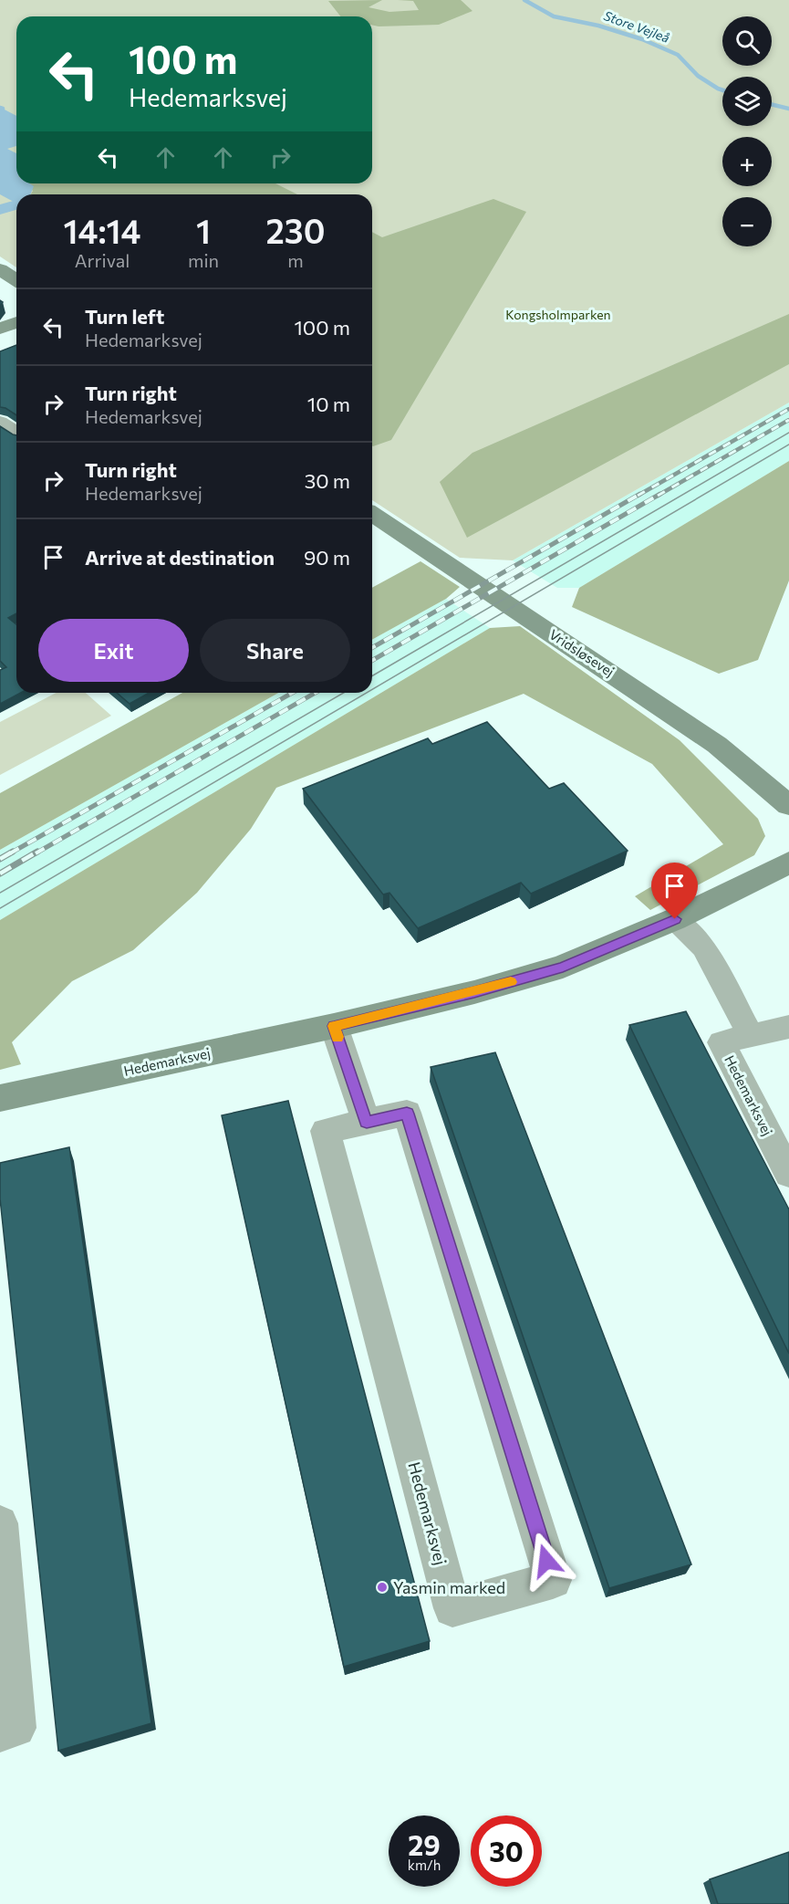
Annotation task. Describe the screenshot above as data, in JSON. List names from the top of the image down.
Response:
{
  "streets": {
    "street": ["Vridsløsevej", "Hedemarksvej"]
  },
  "water": ["Store Vejleå"],
  "parks": ["Kongsholmparken"],
  "places": ["Yasmin marked"],
  "page": {
    "map_buttons": ["+", "−"],
    "turn": ["100 m", "Hedemarksvej"],
    "eta": [
      "14:14",
      "Arrival",
      "1",
      "min",
      "230",
      "m"
    ],
    "list": [
      {
        "name": "Turn left",
        "note": "Hedemarksvej",
        "value": "100 m"
      },
      {
        "name": "Turn right",
        "note": "Hedemarksvej",
        "value": "10 m"
      },
      {
        "name": "Turn right",
        "note": "Hedemarksvej",
        "value": "30 m"
      },
      {
        "name": "Arrive at destination",
        "value": "90 m"
      }
    ],
    "buttons": ["Exit", "Share"],
    "speed": "29 km/h",
    "limit": "30"
  }
}
